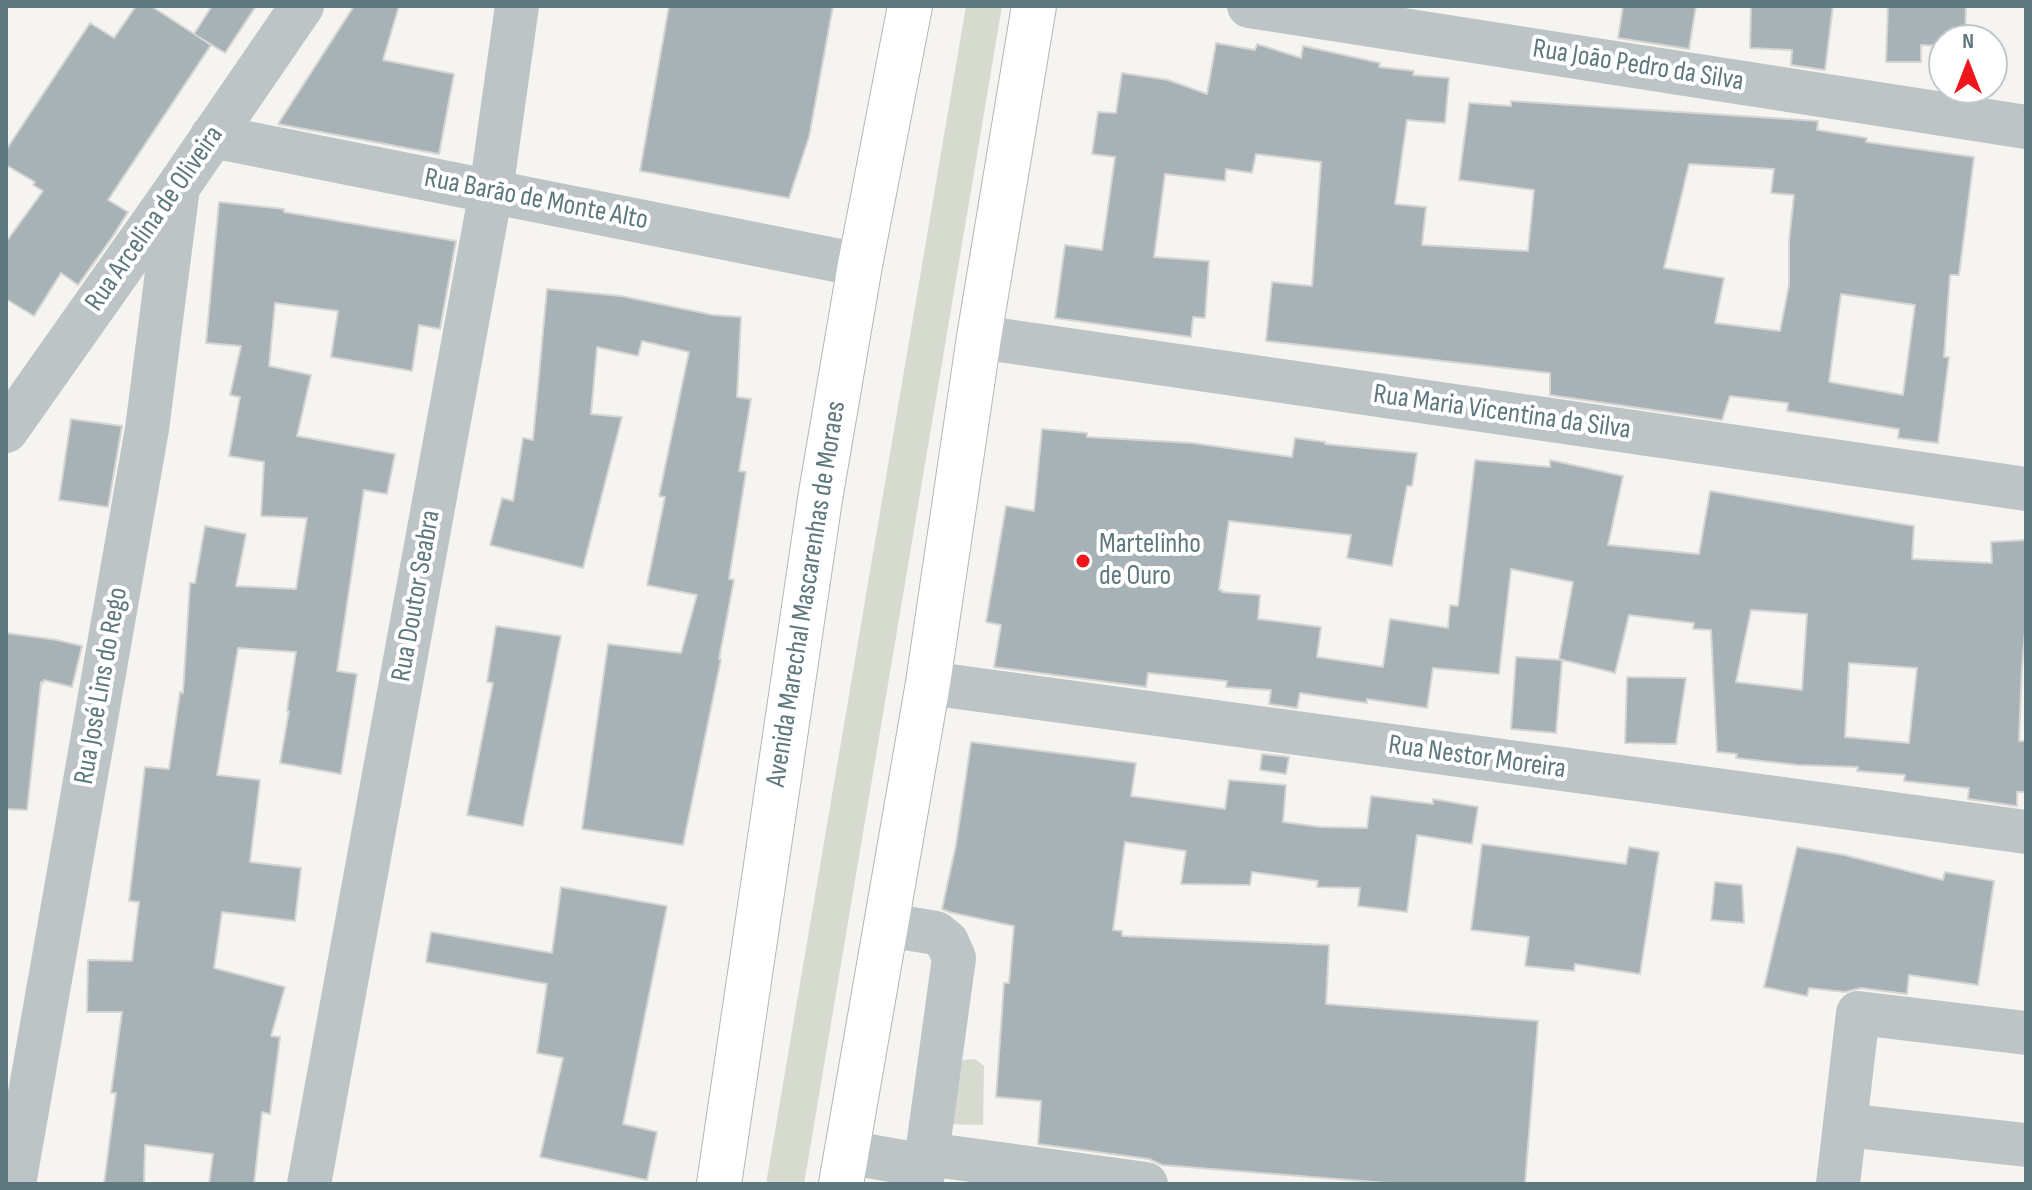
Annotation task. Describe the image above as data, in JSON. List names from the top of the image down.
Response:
{
  "streets": {
    "highway": ["Avenida Marechal Mascarenhas de Moraes"],
    "street": [
      "Rua João Pedro da Silva",
      "Rua Barão de Monte Alto",
      "Rua Arcelina de Oliveira",
      "Rua Maria Vicentina da Silva",
      "Rua Doutor Seabra",
      "Rua José Lins do Rego",
      "Rua Nestor Moreira"
    ]
  },
  "crossings": [
    ["Rua Barão de Monte Alto", "Rua Arcelina de Oliveira"],
    ["Rua Barão de Monte Alto", "Avenida Marechal Mascarenhas de Moraes"],
    ["Rua Barão de Monte Alto", "Rua Doutor Seabra"],
    ["Rua Arcelina de Oliveira", "Rua José Lins do Rego"]
  ],
  "places": ["Martelinho de Ouro"],
  "north": "top"
}
